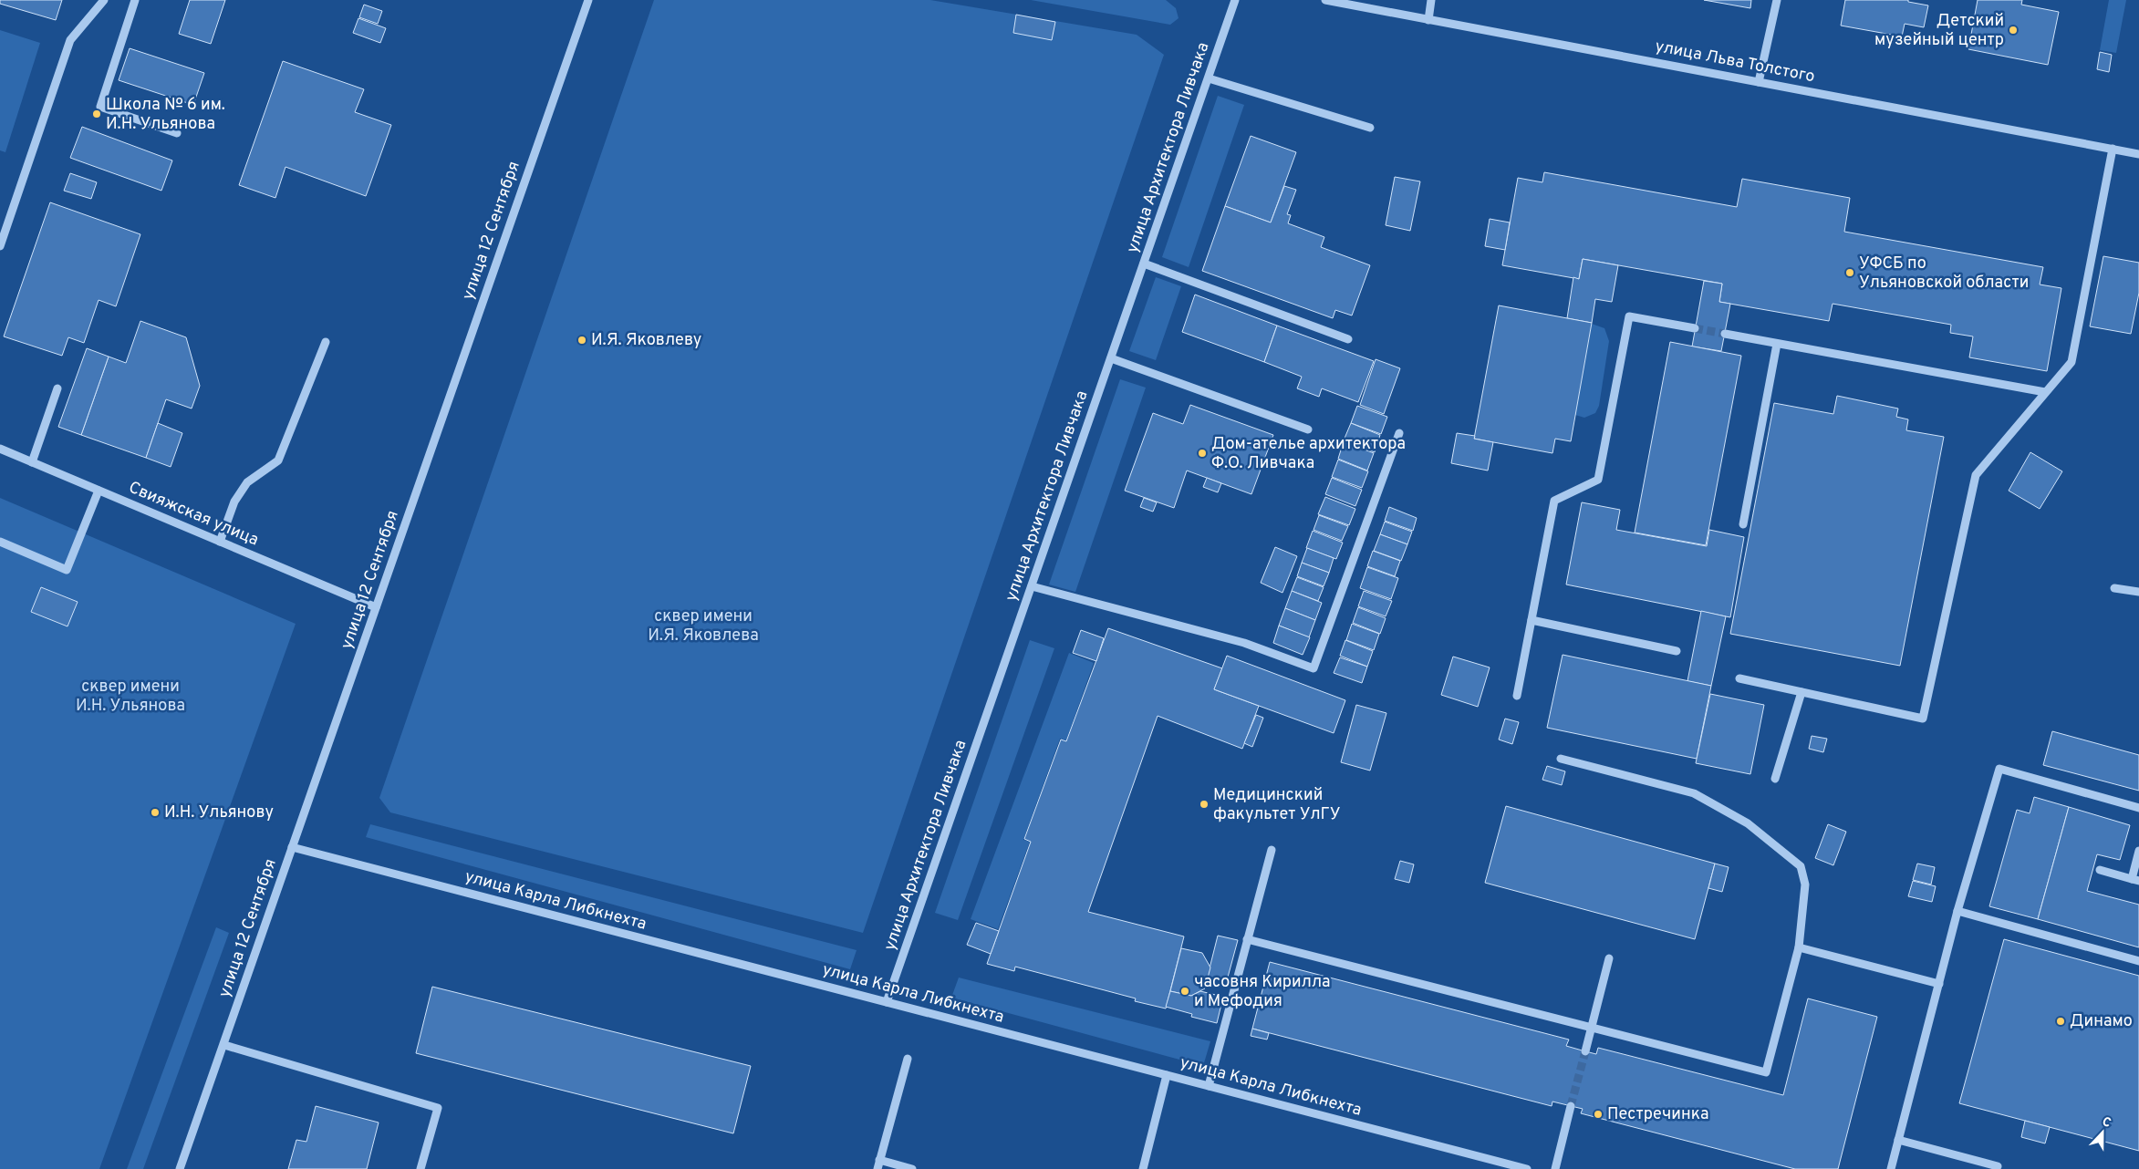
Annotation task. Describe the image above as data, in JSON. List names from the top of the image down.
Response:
{
  "streets": {
    "street": [
      "улица Льва Толстого",
      "улица Архитектора Ливчака",
      "улица 12 Сентября",
      "Свияжская улица",
      "улица Карла Либкнехта"
    ]
  },
  "crossings": [
    ["улица Архитектора Ливчака", "улица Карла Либкнехта"],
    ["улица 12 Сентября", "Свияжская улица"],
    ["улица 12 Сентября", "улица Карла Либкнехта"]
  ],
  "parks": ["сквер имени И.Я. Яковлева", "сквер имени И.Н. Ульянова"],
  "places": [
    "Детский музейный центр",
    "Школа № 6 им. И.Н. Ульянова",
    "УФСБ по Ульяновской области",
    "И.Я. Яковлеву",
    "Дом-ателье архитектора Ф.О. Ливчака",
    "Медицинский факультет УлГУ",
    "И.Н. Ульянову",
    "часовня Кирилла и Мефодия",
    "Динамо",
    "Пестречинка"
  ],
  "north": "top"
}
